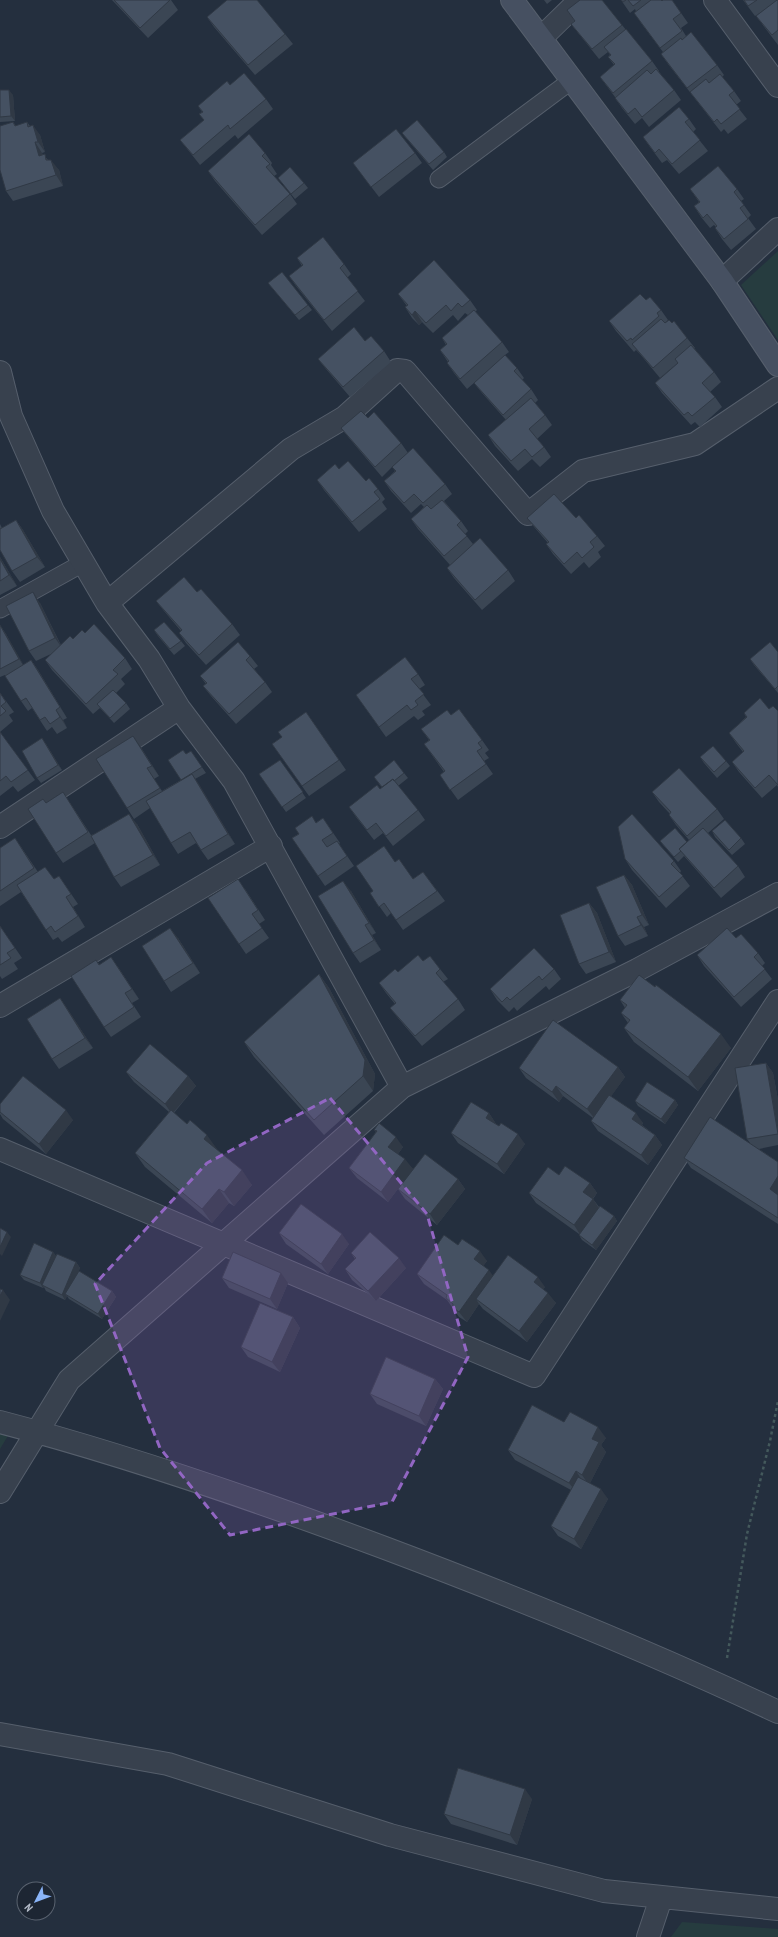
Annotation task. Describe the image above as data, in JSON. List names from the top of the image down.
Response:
{
  "north": "bottom left"
}
